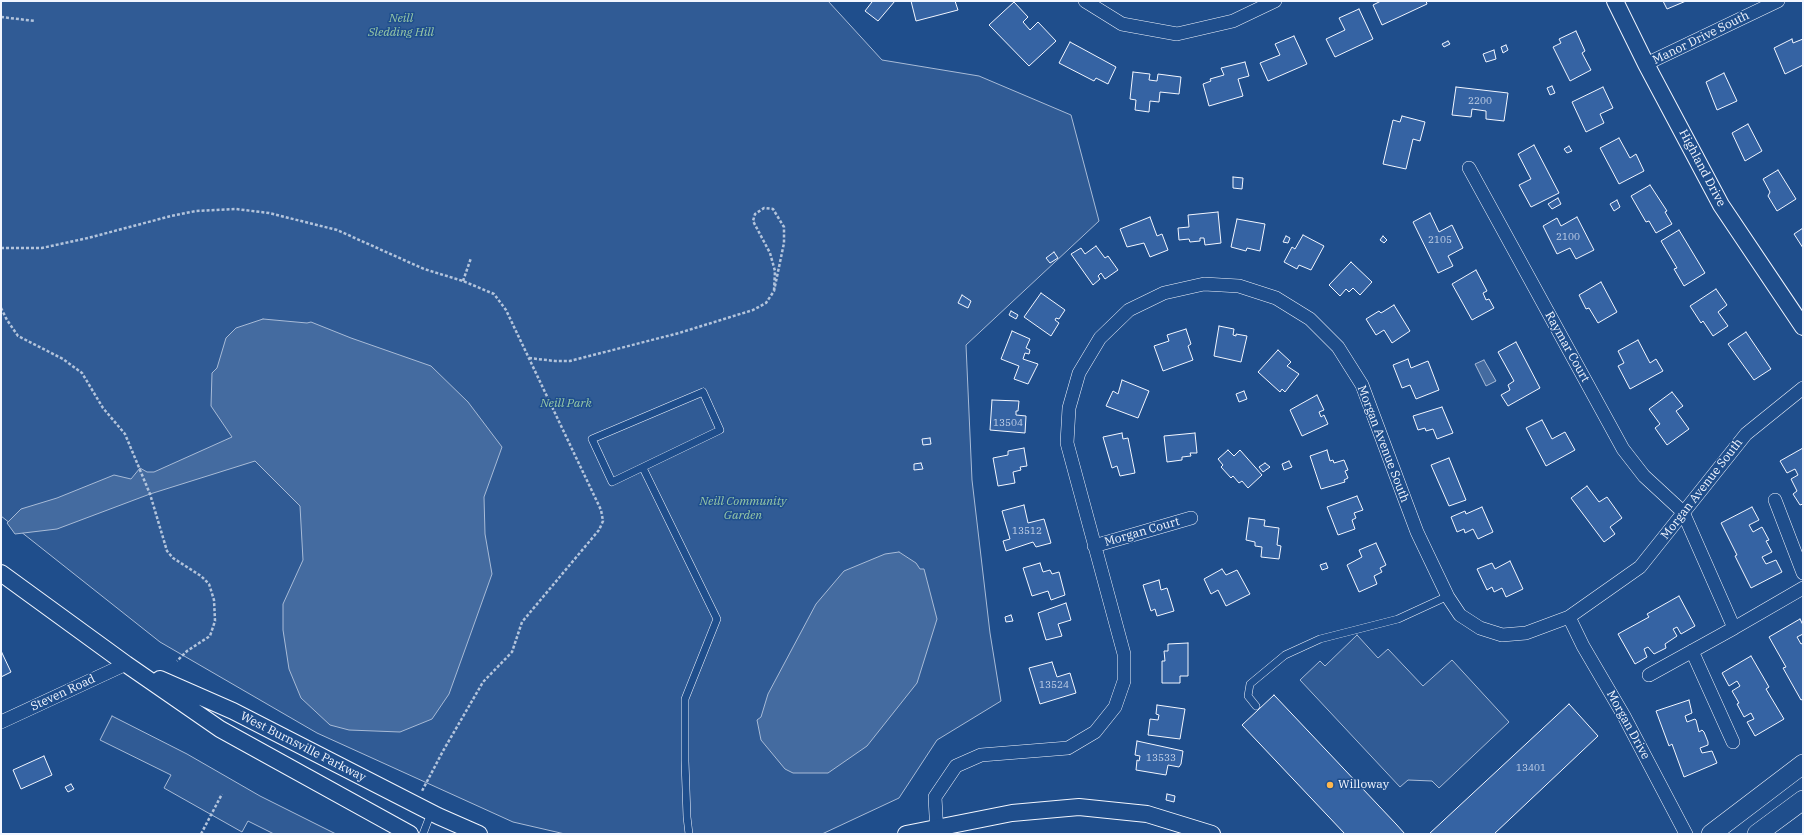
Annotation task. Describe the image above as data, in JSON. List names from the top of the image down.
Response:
{
  "streets": {
    "street": [
      "Manor Drive South",
      "Highland Drive",
      "Raymar Court",
      "Morgan Avenue South",
      "Morgan Court",
      "Steven Road",
      "Morgan Drive",
      "West Burnsville Parkway"
    ]
  },
  "crossings": [
    ["Manor Drive South", "Highland Drive"],
    ["Raymar Court", "Morgan Avenue South"],
    ["Morgan Avenue South", "Morgan Court"],
    ["Morgan Avenue South", "Morgan Drive"],
    ["Steven Road", "West Burnsville Parkway"]
  ],
  "parks": ["Neill Sledding Hill", "Neill Park", "Neill Community Garden"],
  "places": ["Willoway"],
  "house_numbers": [
    "2200",
    "2100",
    "2105",
    "13504",
    "13512",
    "13524",
    "13533",
    "13401"
  ]
}
